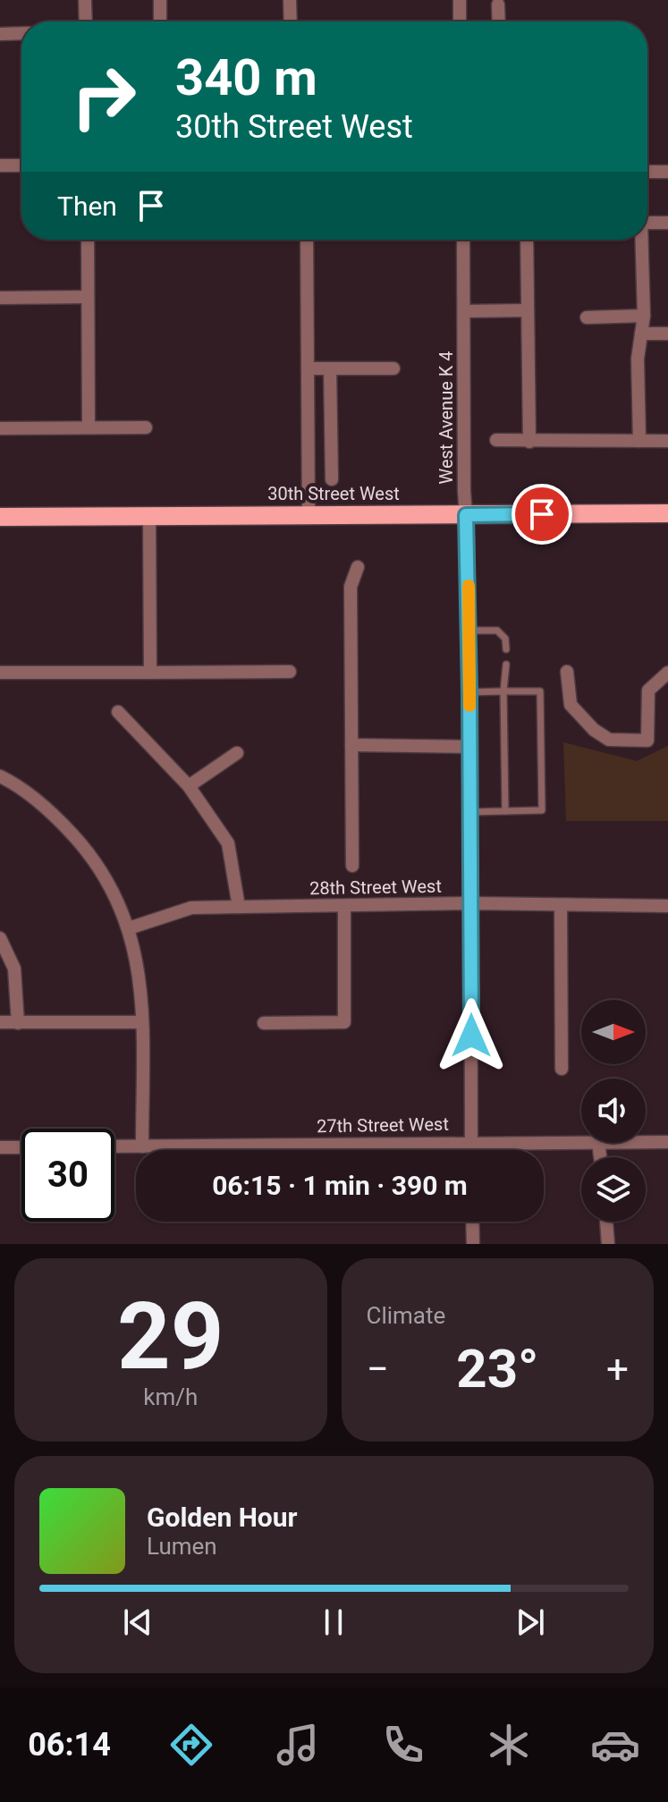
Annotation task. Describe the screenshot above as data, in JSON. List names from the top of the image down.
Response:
{
  "streets": {
    "main road": ["30th Street West"],
    "street": ["West Avenue K 4", "28th Street West", "27th Street West"]
  },
  "crossings": [
    ["West Avenue K 4", "30th Street West"],
    ["West Avenue K 4", "28th Street West"],
    ["West Avenue K 4", "27th Street West"]
  ],
  "north": "right",
  "page": {
    "turn": ["340 m", "30th Street West"],
    "then": "Then",
    "limit": "30",
    "trip": "06:15 · 1 min · 390 m",
    "tile": [
      ["29", "km/h"],
      "Climate"
    ],
    "heat": ["−", "23°", "+"],
    "song": ["Golden Hour", "Lumen"],
    "tabs": "06:14"
  }
}
